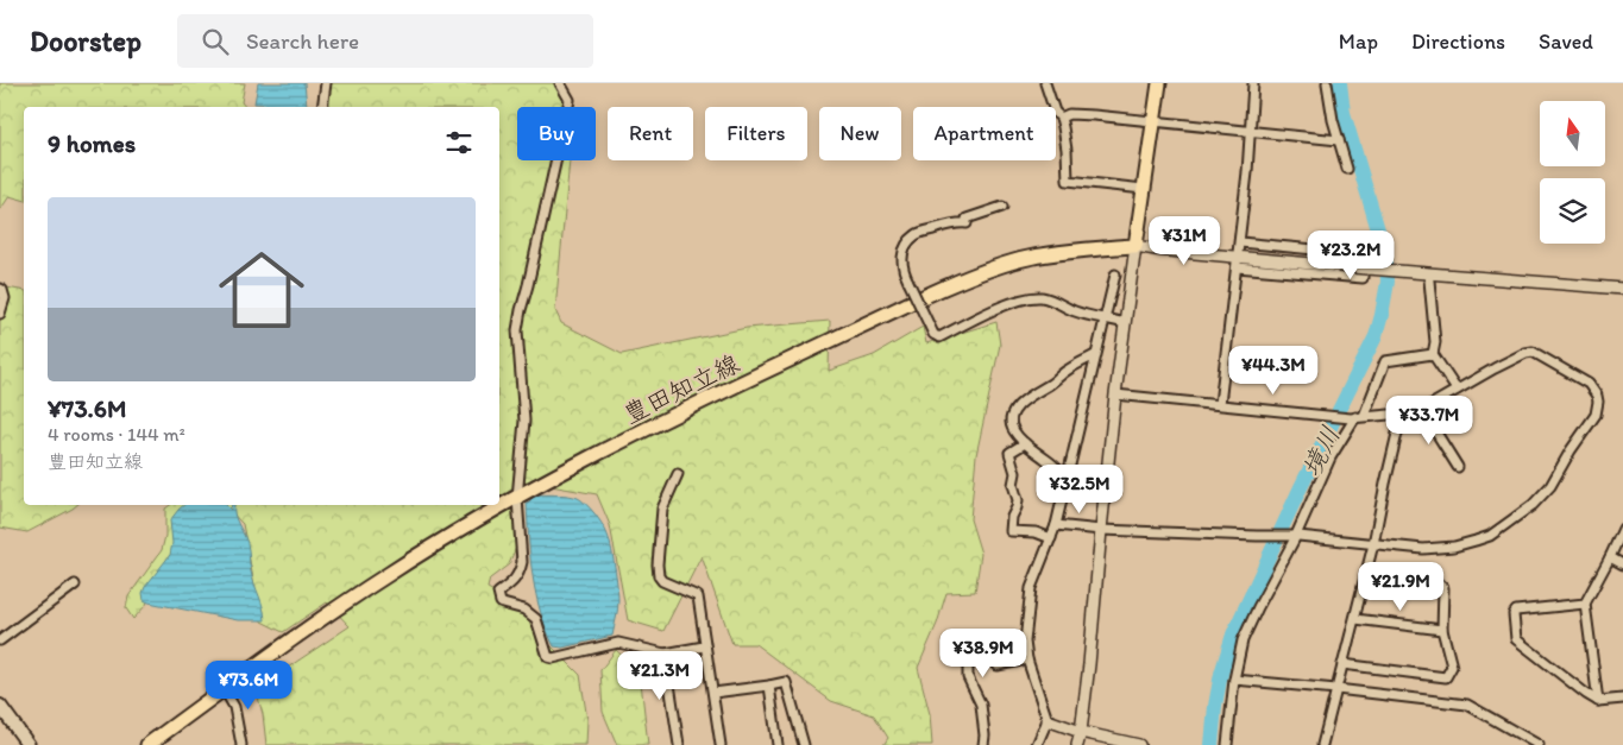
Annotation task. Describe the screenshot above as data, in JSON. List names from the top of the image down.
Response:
{
  "streets": {
    "main road": ["豊田知立線"]
  },
  "water": ["境川"],
  "north": "top",
  "page": {
    "header": "Doorstep",
    "search": "Search here",
    "nav": ["Map", "Directions", "Saved"],
    "chip": [
      "Buy",
      "Rent",
      "Filters",
      "New",
      "Apartment"
    ],
    "heading": "9 homes",
    "list": [
      {
        "name": "¥73.6M",
        "note": "4 rooms · 144 m² · 豊田知立線"
      }
    ],
    "price": [
      "¥31M",
      "¥23.2M",
      "¥44.3M",
      "¥33.7M",
      "¥32.5M",
      "¥21.9M",
      "¥38.9M",
      "¥21.3M",
      "¥73.6M"
    ]
  }
}
